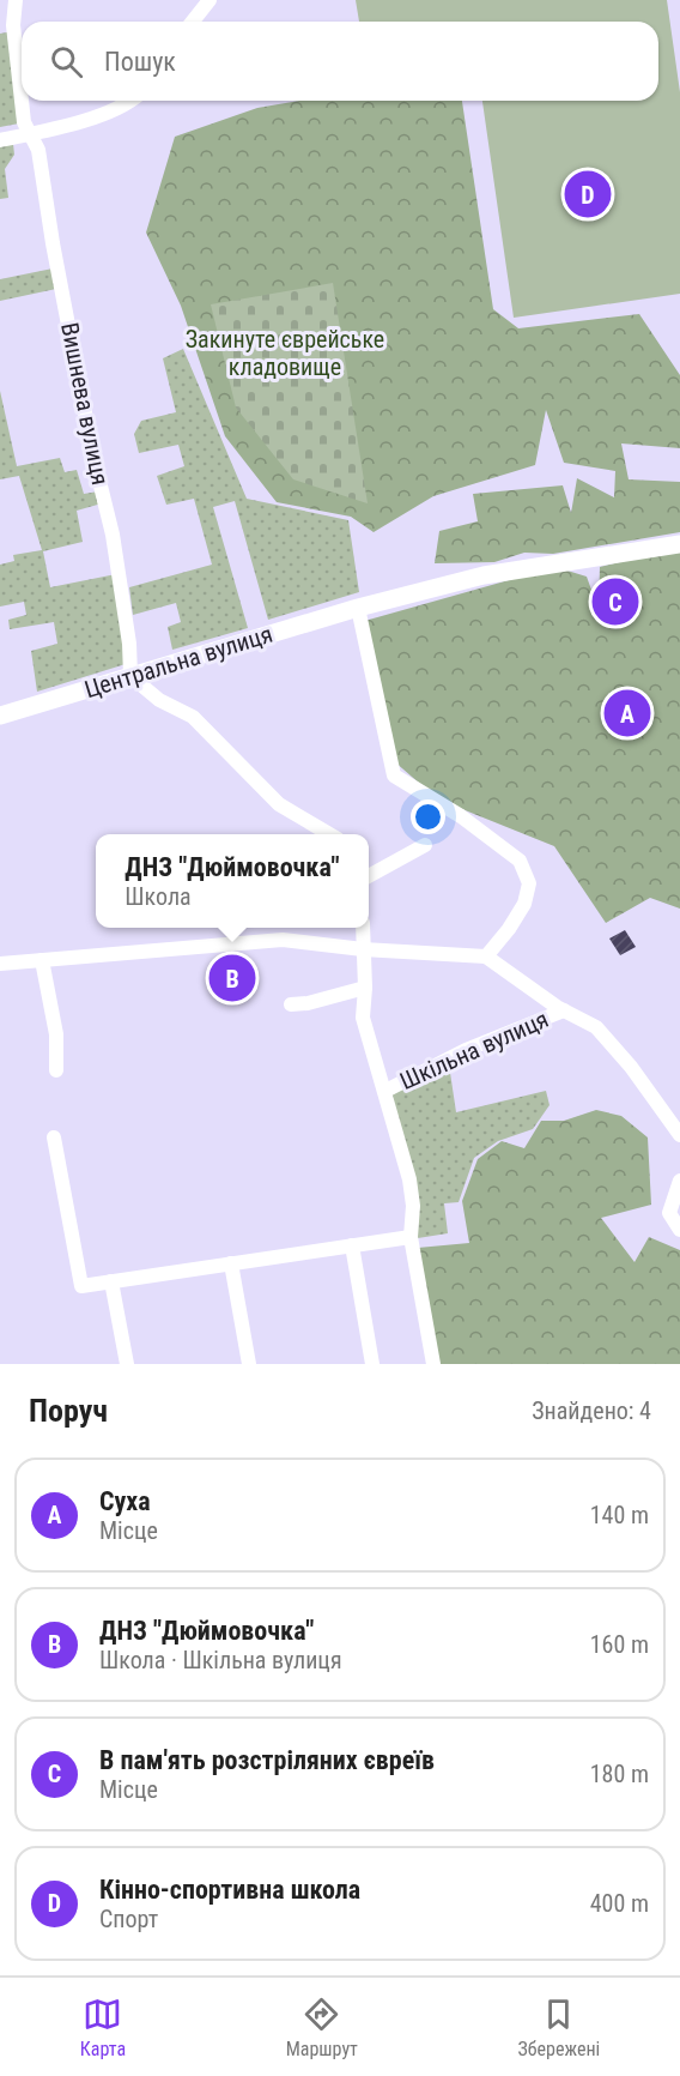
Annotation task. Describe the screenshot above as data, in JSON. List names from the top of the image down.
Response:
{
  "streets": {
    "main road": ["Центральна вулиця"],
    "street": ["Вишнева вулиця", "Шкільна вулиця"]
  },
  "crossings": [
    ["Вишнева вулиця", "Центральна вулиця"]
  ],
  "parks": ["Закинуте єврейське кладовище"],
  "page": {
    "search": "Пошук",
    "pins": [
      "D",
      "C",
      "A",
      "B"
    ],
    "popup": ["ДНЗ \"Дюймовочка\"", "Школа"],
    "heading": ["Поруч", "Знайдено: 4"],
    "list": [
      {
        "mark": "A",
        "name": "Суха",
        "note": "Місце",
        "value": "140 m"
      },
      {
        "mark": "B",
        "name": "ДНЗ \"Дюймовочка\"",
        "note": "Школа · Шкільна вулиця",
        "value": "160 m"
      },
      {
        "mark": "C",
        "name": "В пам'ять розстріляних євреїв",
        "note": "Місце",
        "value": "180 m"
      },
      {
        "mark": "D",
        "name": "Кінно-спортивна школа",
        "note": "Спорт",
        "value": "400 m"
      }
    ],
    "nav": ["Карта", "Маршрут", "Збережені"]
  }
}
